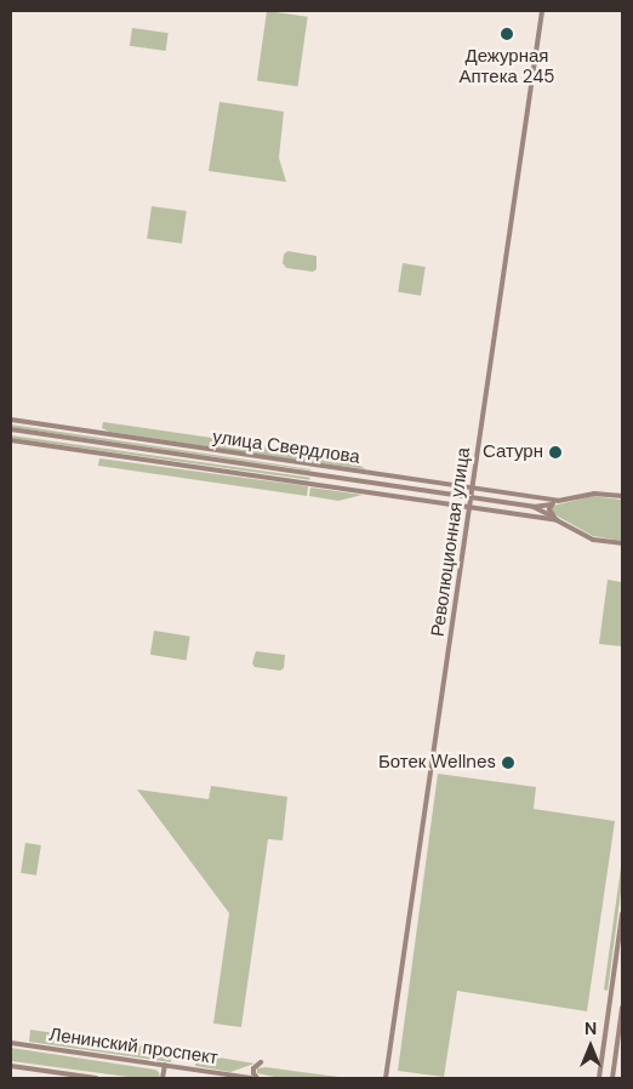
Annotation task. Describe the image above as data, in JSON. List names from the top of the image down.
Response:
{
  "streets": {
    "main road": ["улица Свердлова", "Революционная улица", "Ленинский проспект"]
  },
  "crossings": [
    ["улица Свердлова", "Революционная улица"]
  ],
  "places": ["Дежурная Аптека 245", "Сатурн", "Ботек Wellnes"],
  "north": "top"
}
